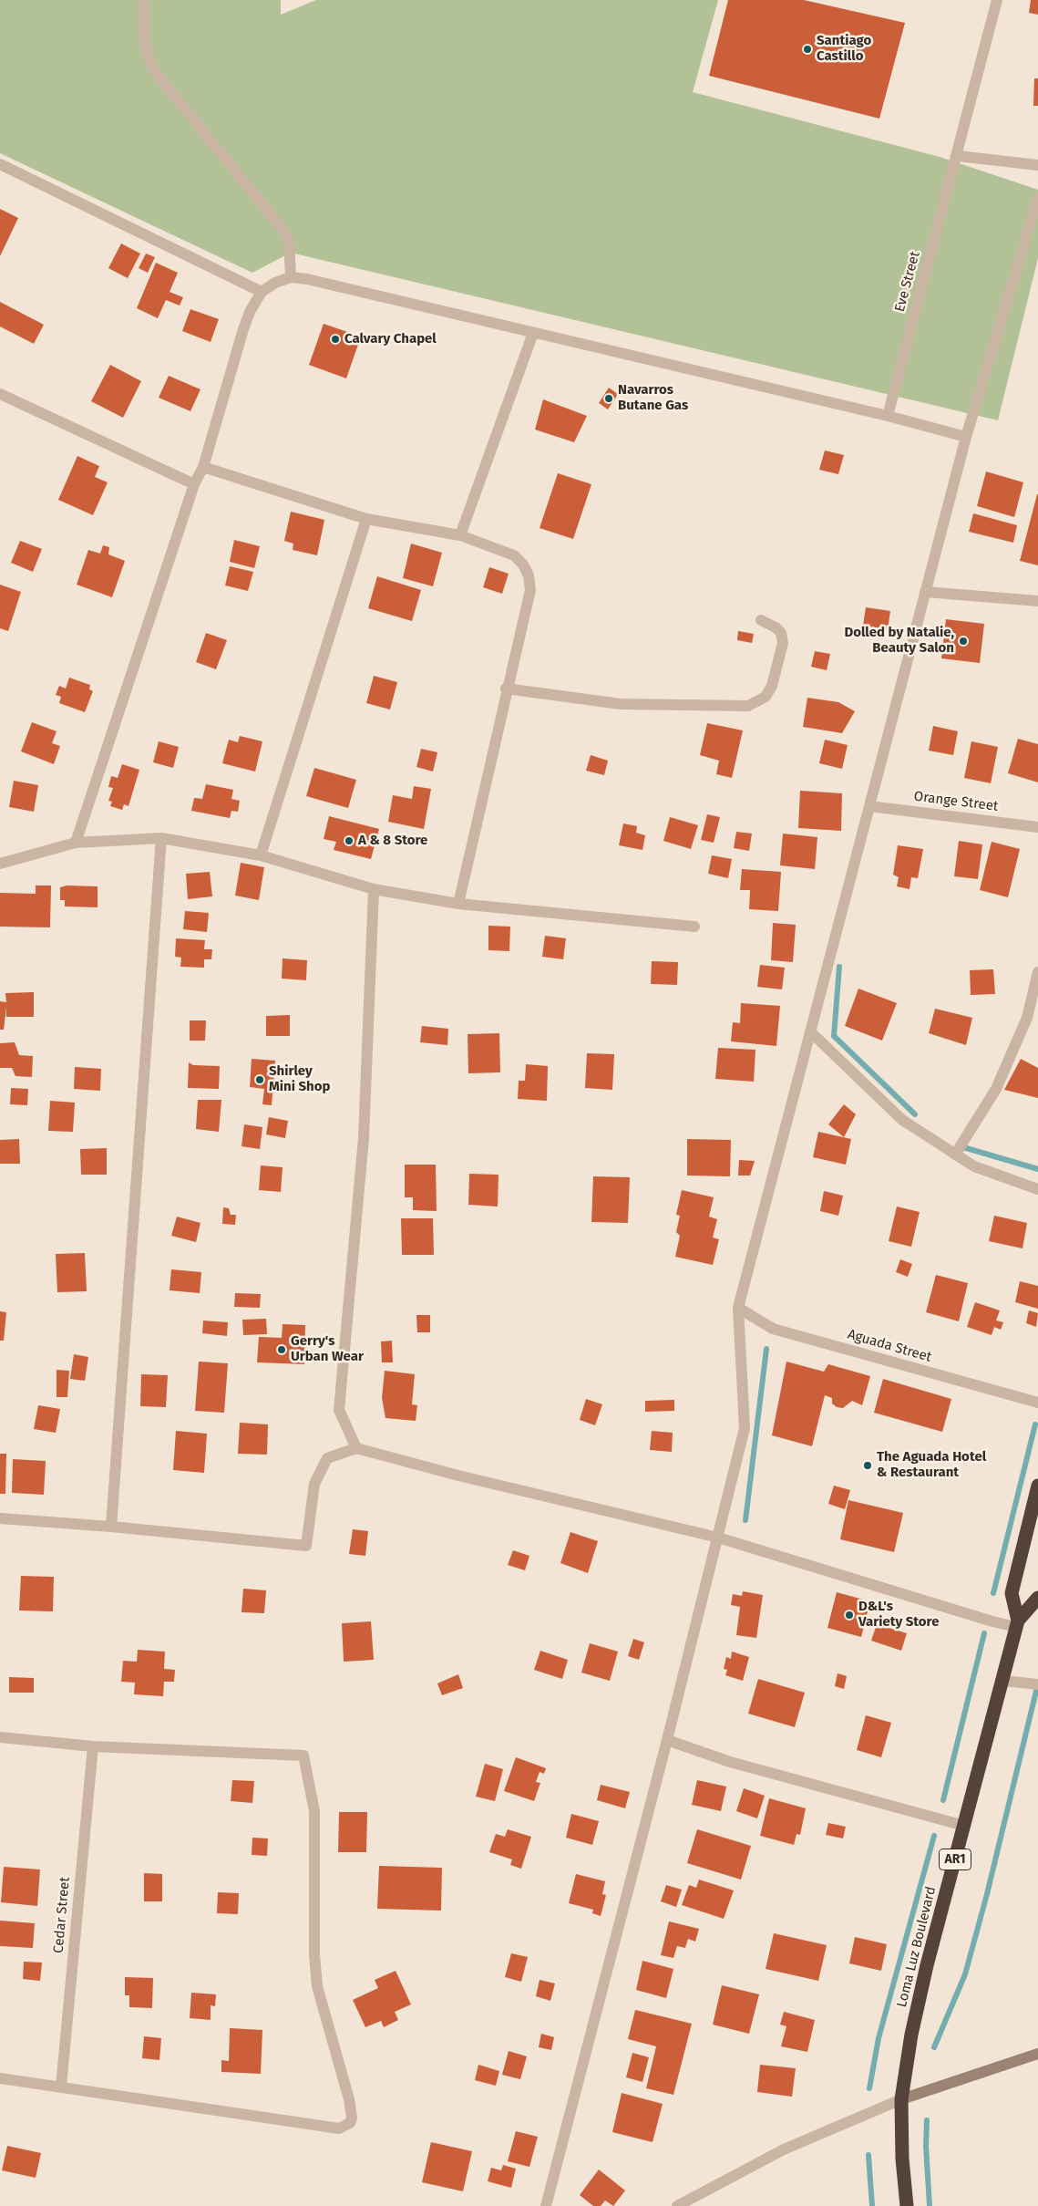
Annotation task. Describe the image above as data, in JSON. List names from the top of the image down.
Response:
{
  "streets": {
    "highway": ["AR1", "Loma Luz Boulevard"],
    "street": [
      "Eve Street",
      "Orange Street",
      "Aguada Street",
      "Cedar Street"
    ]
  },
  "places": [
    "Santiago Castillo",
    "Calvary Chapel",
    "Navarros Butane Gas",
    "Dolled by Natalie, Beauty Salon",
    "A & 8 Store",
    "Shirley Mini Shop",
    "Gerry's Urban Wear",
    "The Aguada Hotel & Restaurant",
    "D&L's Variety Store"
  ]
}
